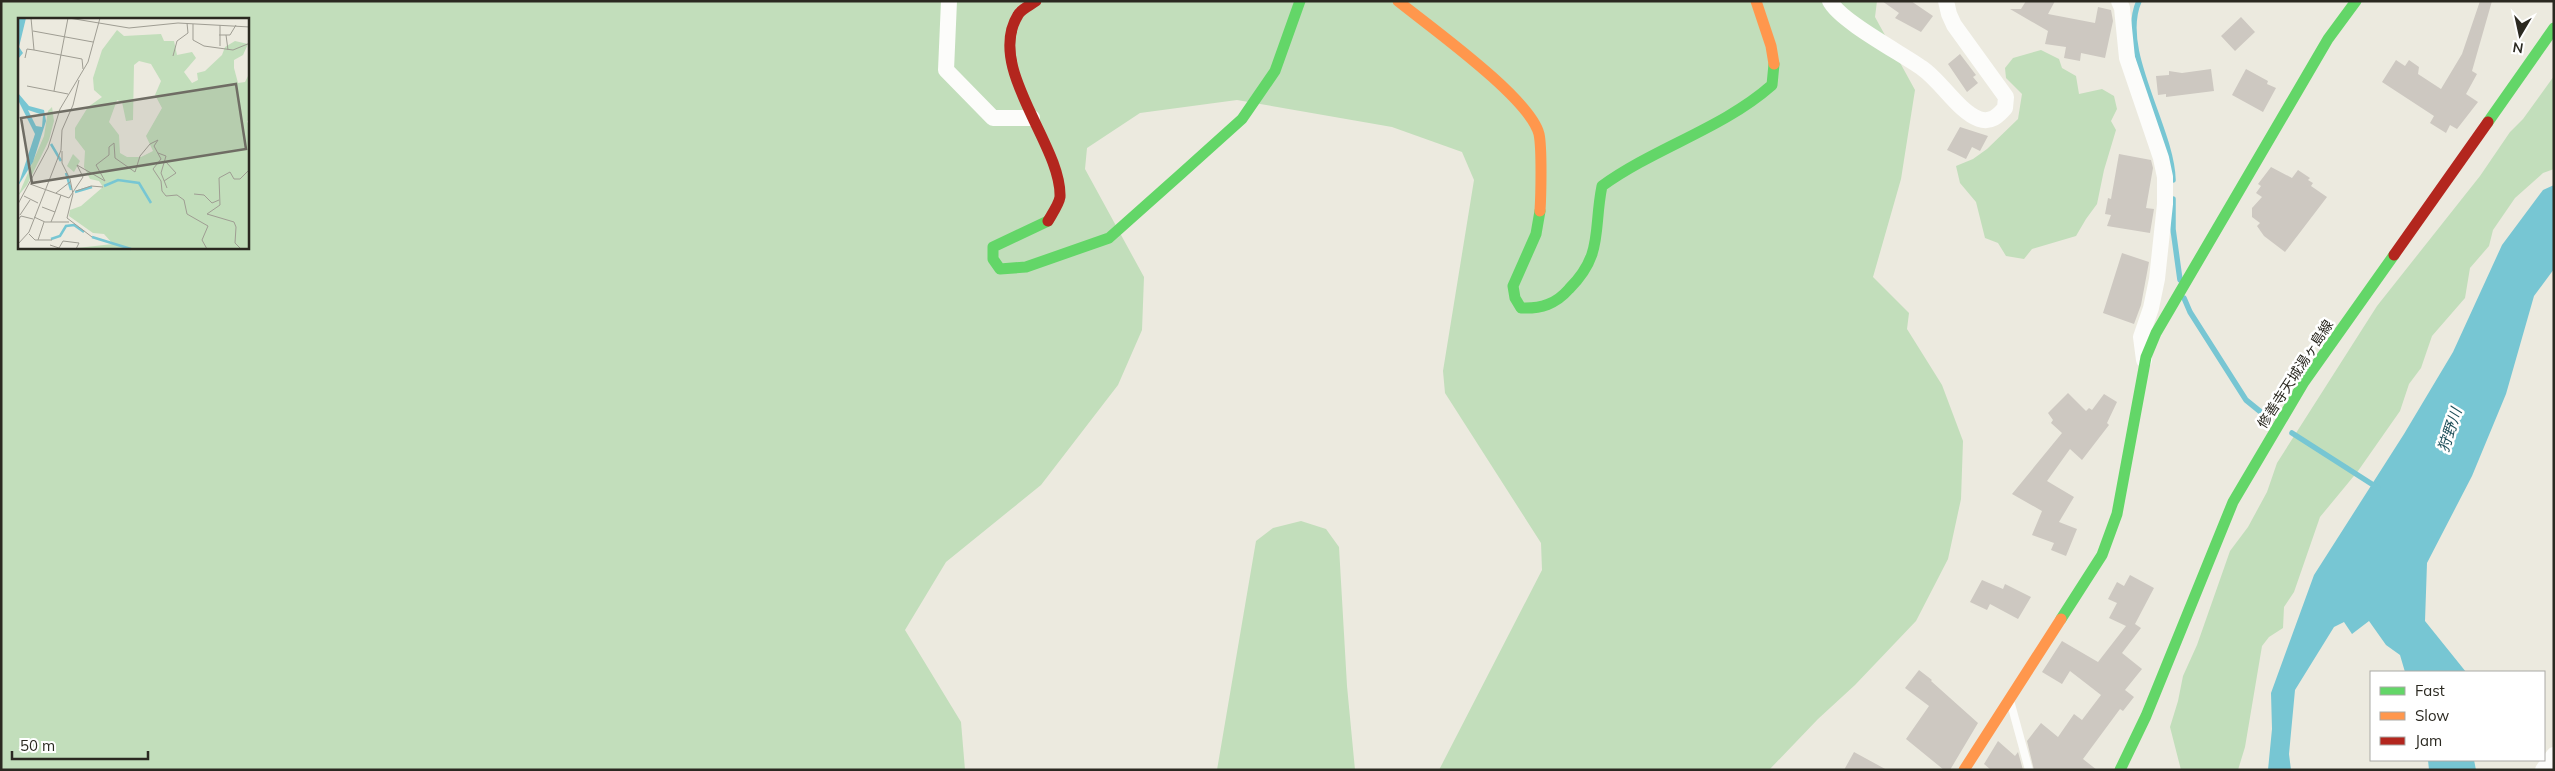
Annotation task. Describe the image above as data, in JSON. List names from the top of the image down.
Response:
{
  "streets": {
    "street": ["修善寺天城湯ヶ島線"]
  },
  "water": ["狩野川"],
  "legend": ["Fast", "Slow", "Jam"],
  "scale_bar": "50 m",
  "north": "bottom"
}
